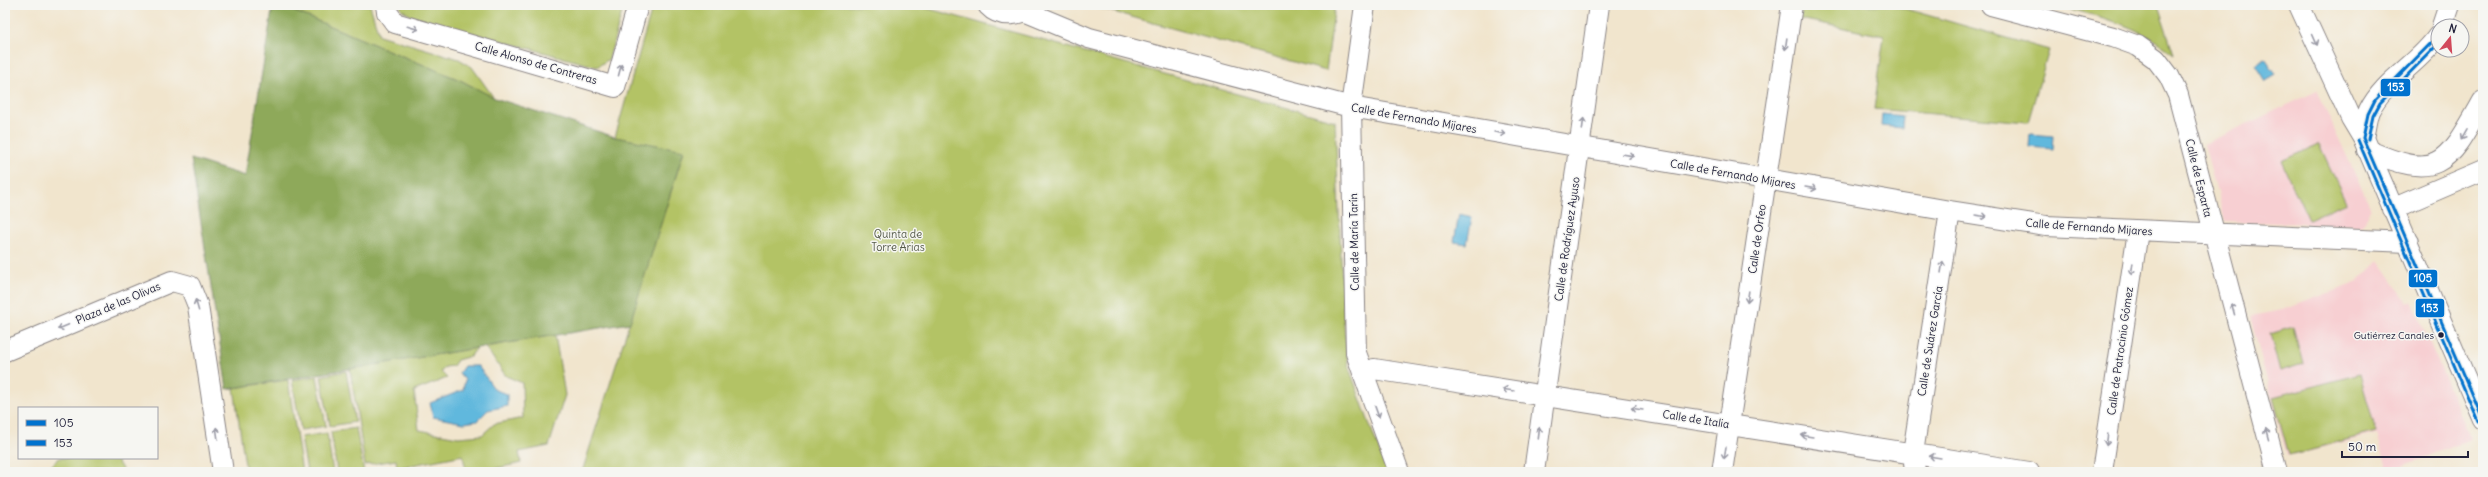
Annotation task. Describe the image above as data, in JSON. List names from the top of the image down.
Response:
{
  "streets": {
    "street": [
      "Calle Alonso de Contreras",
      "Calle de Fernando Mijares",
      "Calle de Esparta",
      "Calle de Rodríguez Ayuso",
      "Calle de Orfeo",
      "Calle de María Tarín",
      "Plaza de las Olivas",
      "Calle de Suárez García",
      "Calle de Patrocinio Gómez",
      "Calle de Italia"
    ]
  },
  "crossings": [
    ["Calle de Fernando Mijares", "Calle de Esparta"],
    ["Calle de Fernando Mijares", "Calle de Rodríguez Ayuso"],
    ["Calle de Fernando Mijares", "Calle de Orfeo"],
    ["Calle de Fernando Mijares", "Calle de María Tarín"],
    ["Calle de Fernando Mijares", "Calle de Suárez García"],
    ["Calle de Fernando Mijares", "Calle de Patrocinio Gómez"],
    ["Calle de Rodríguez Ayuso", "Calle de Italia"],
    ["Calle de Orfeo", "Calle de Italia"],
    ["Calle de María Tarín", "Calle de Italia"],
    ["Calle de Suárez García", "Calle de Italia"]
  ],
  "one_way": [
    "Calle de Fernando Mijares",
    "Calle de Esparta",
    "Calle de Rodríguez Ayuso",
    "Calle de Orfeo",
    "Calle de Suárez García",
    "Calle de Patrocinio Gómez",
    "Calle de Italia"
  ],
  "parks": ["Quinta de Torre Arias"],
  "places": ["Gutiérrez Canales"],
  "lines": ["transit line 105", "transit line 153"],
  "legend": ["105", "153"],
  "scale_bar": "50 m",
  "north": "top"
}
